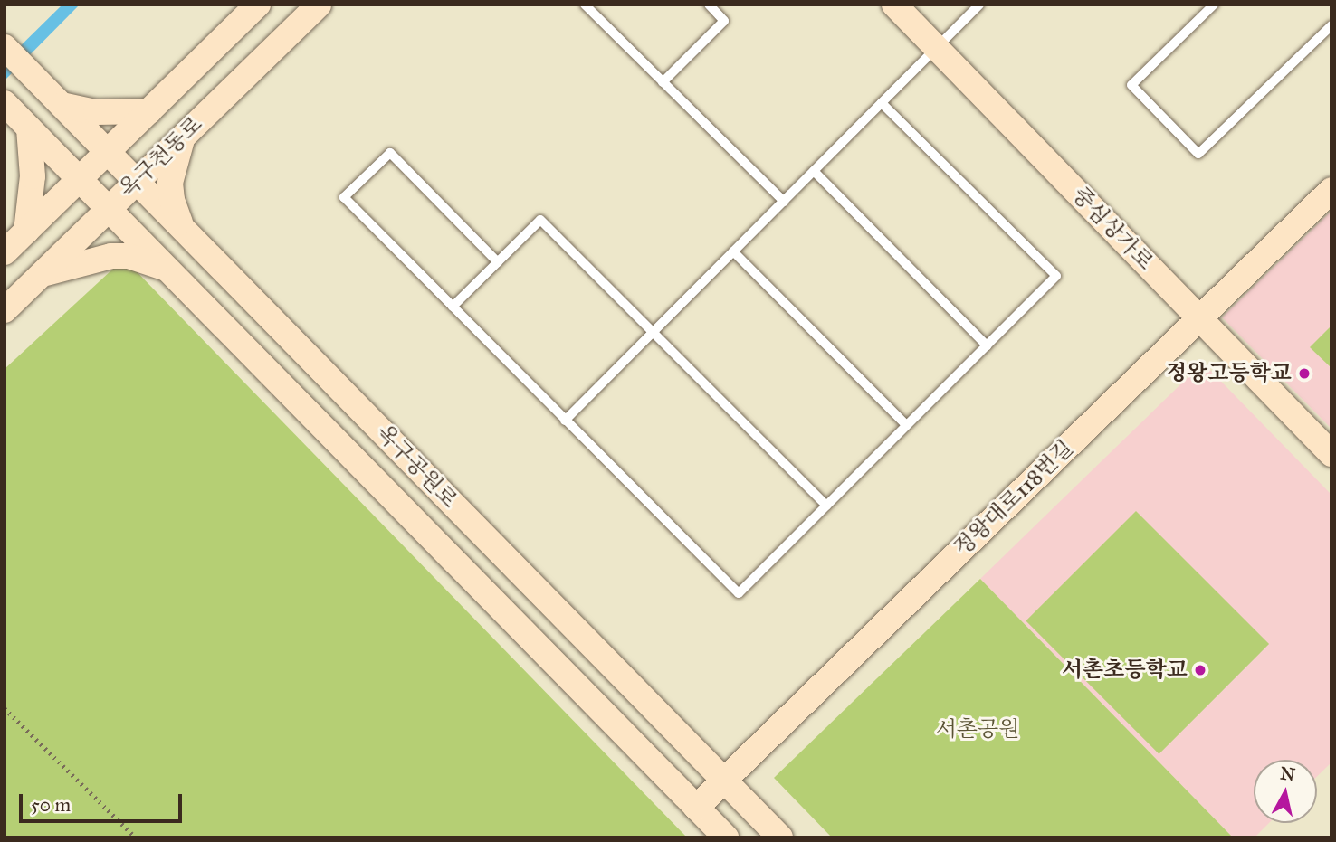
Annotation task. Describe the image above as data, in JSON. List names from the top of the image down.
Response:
{
  "streets": {
    "street": [
      "옥구천동로",
      "중심상가로",
      "옥구공원로",
      "정왕대로118번길"
    ]
  },
  "crossings": [
    ["옥구천동로", "옥구공원로"],
    ["중심상가로", "정왕대로118번길"],
    ["옥구공원로", "정왕대로118번길"]
  ],
  "parks": ["서촌공원"],
  "places": ["정왕고등학교", "서촌초등학교"],
  "scale_bar": "50 m",
  "north": "top"
}
